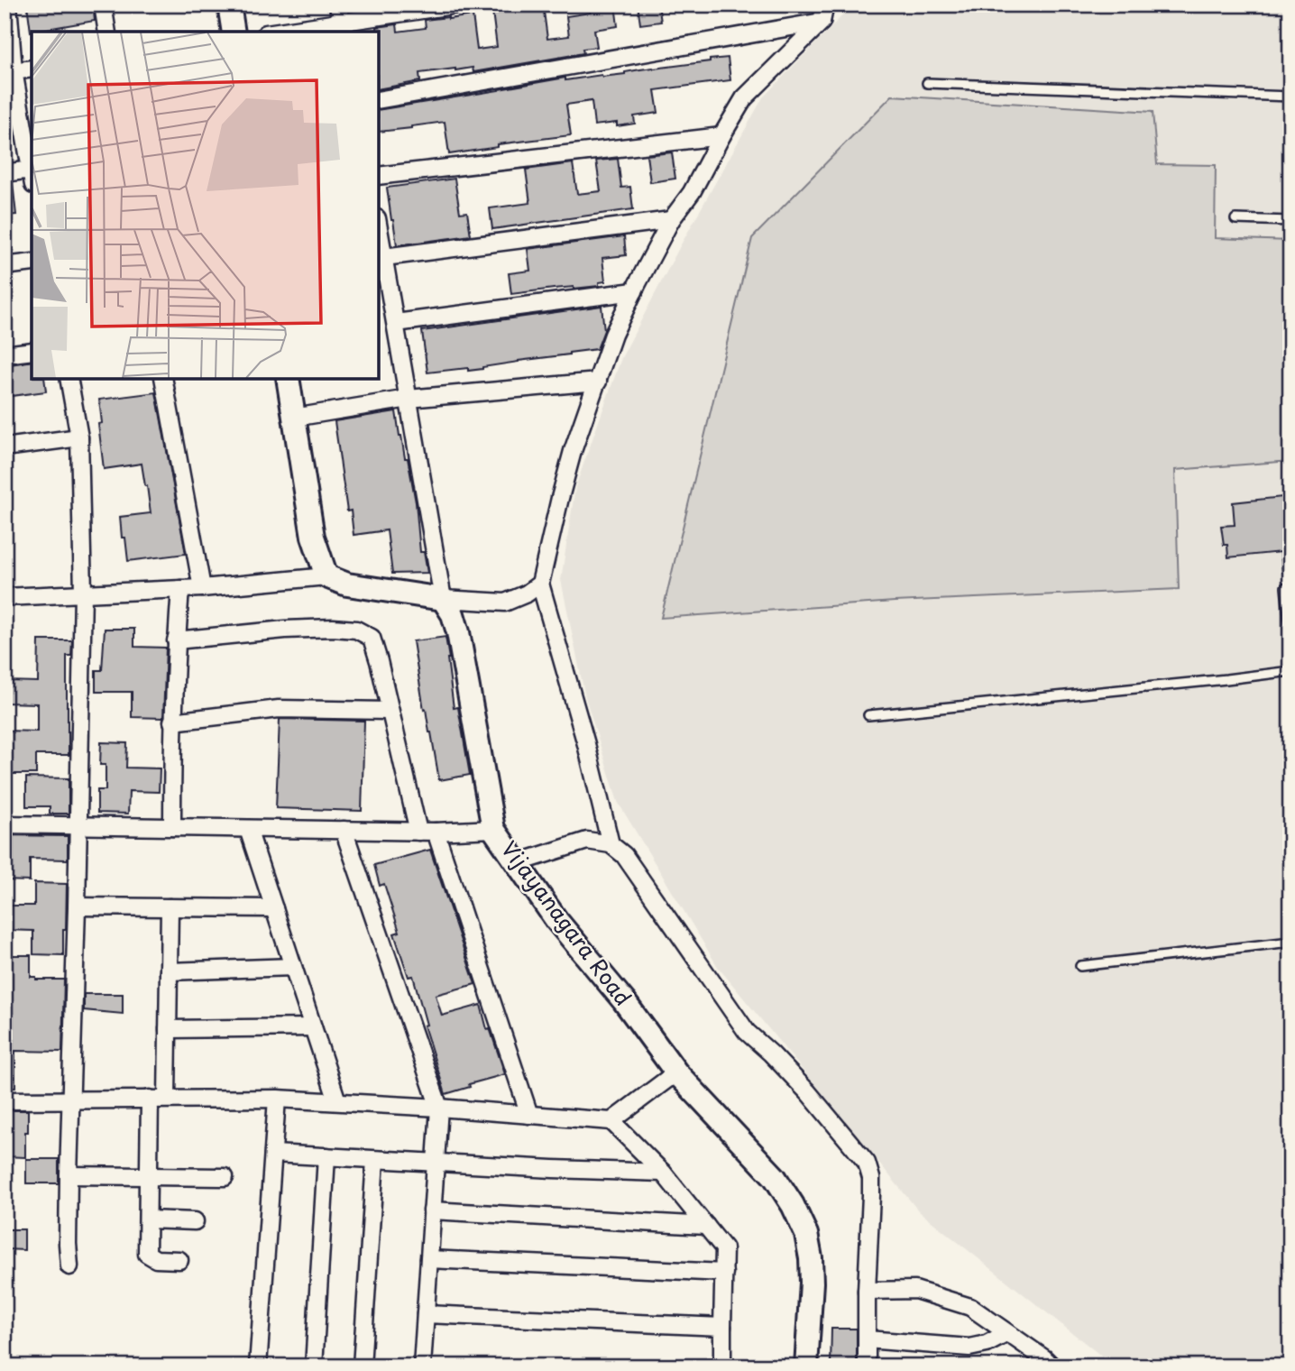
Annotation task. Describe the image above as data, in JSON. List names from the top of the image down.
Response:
{
  "streets": {
    "street": ["Vijayanagara Road"]
  }
}
